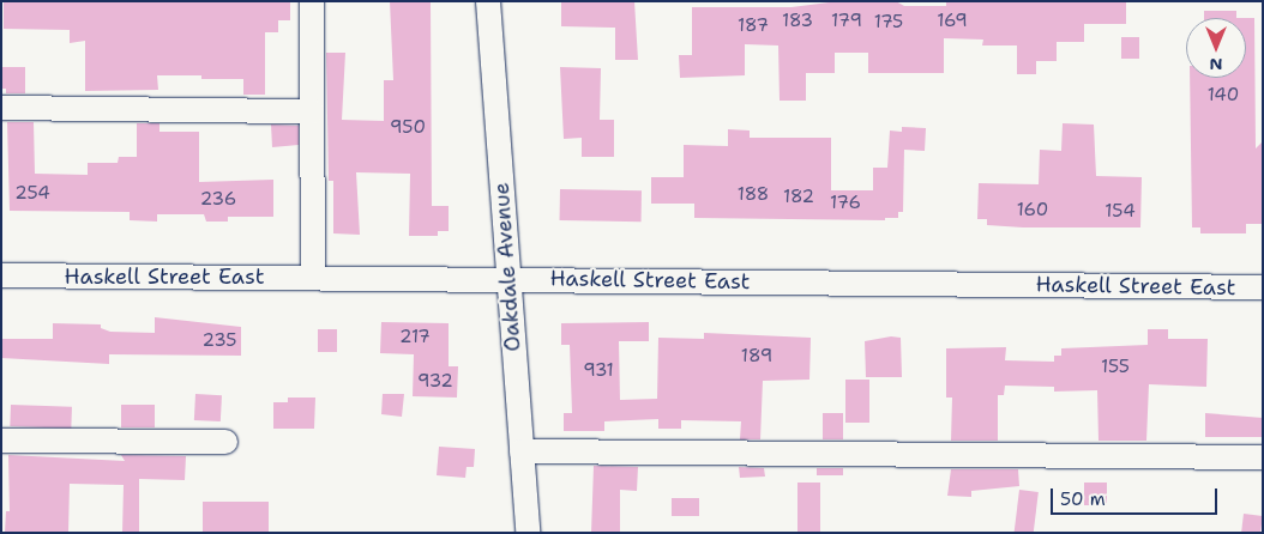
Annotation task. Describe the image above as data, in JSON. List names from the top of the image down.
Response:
{
  "streets": {
    "street": ["Oakdale Avenue", "Haskell Street East"]
  },
  "crossings": [
    ["Oakdale Avenue", "Haskell Street East"]
  ],
  "house_numbers": [
    "183",
    "179",
    "169",
    "175",
    "187",
    "140",
    "950",
    "254",
    "188",
    "182",
    "236",
    "176",
    "160",
    "154",
    "217",
    "235",
    "189",
    "155",
    "931",
    "932"
  ],
  "scale_bar": "50 m",
  "north": "bottom"
}
